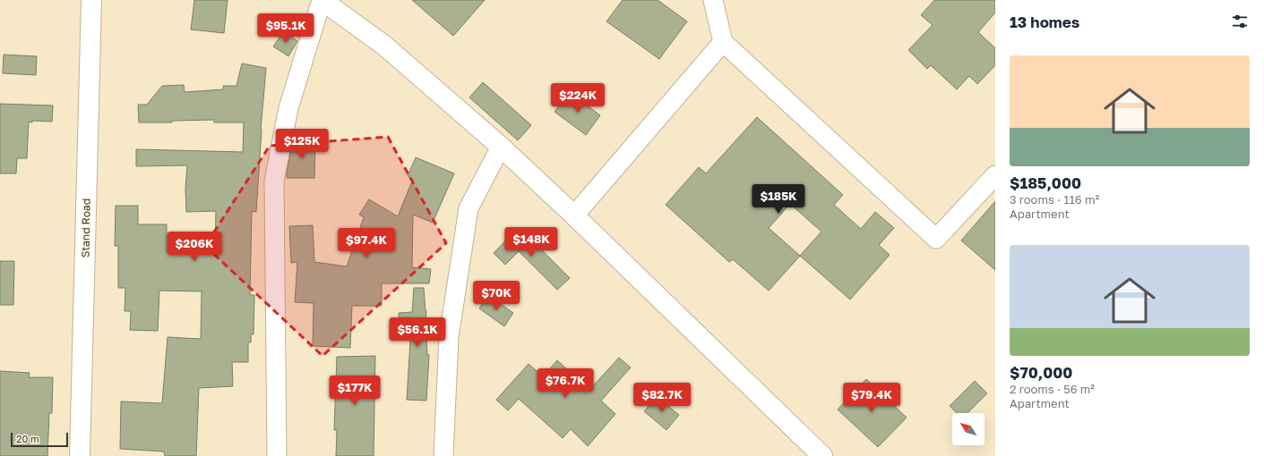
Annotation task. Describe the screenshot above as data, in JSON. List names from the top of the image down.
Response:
{
  "streets": {
    "main road": ["Stand Road"]
  },
  "scale_bar": "20 m",
  "north": "top left",
  "page": {
    "heading": "13 homes",
    "price": [
      "$95.1K",
      "$224K",
      "$125K",
      "$185K",
      "$148K",
      "$97.4K",
      "$206K",
      "$70K",
      "$56.1K",
      "$76.7K",
      "$177K",
      "$82.7K",
      "$79.4K"
    ],
    "list": [
      {
        "name": "$185,000",
        "note": "3 rooms · 116 m² · Apartment"
      },
      {
        "name": "$70,000",
        "note": "2 rooms · 56 m² · Apartment"
      }
    ],
    "scale": "20 m"
  }
}
